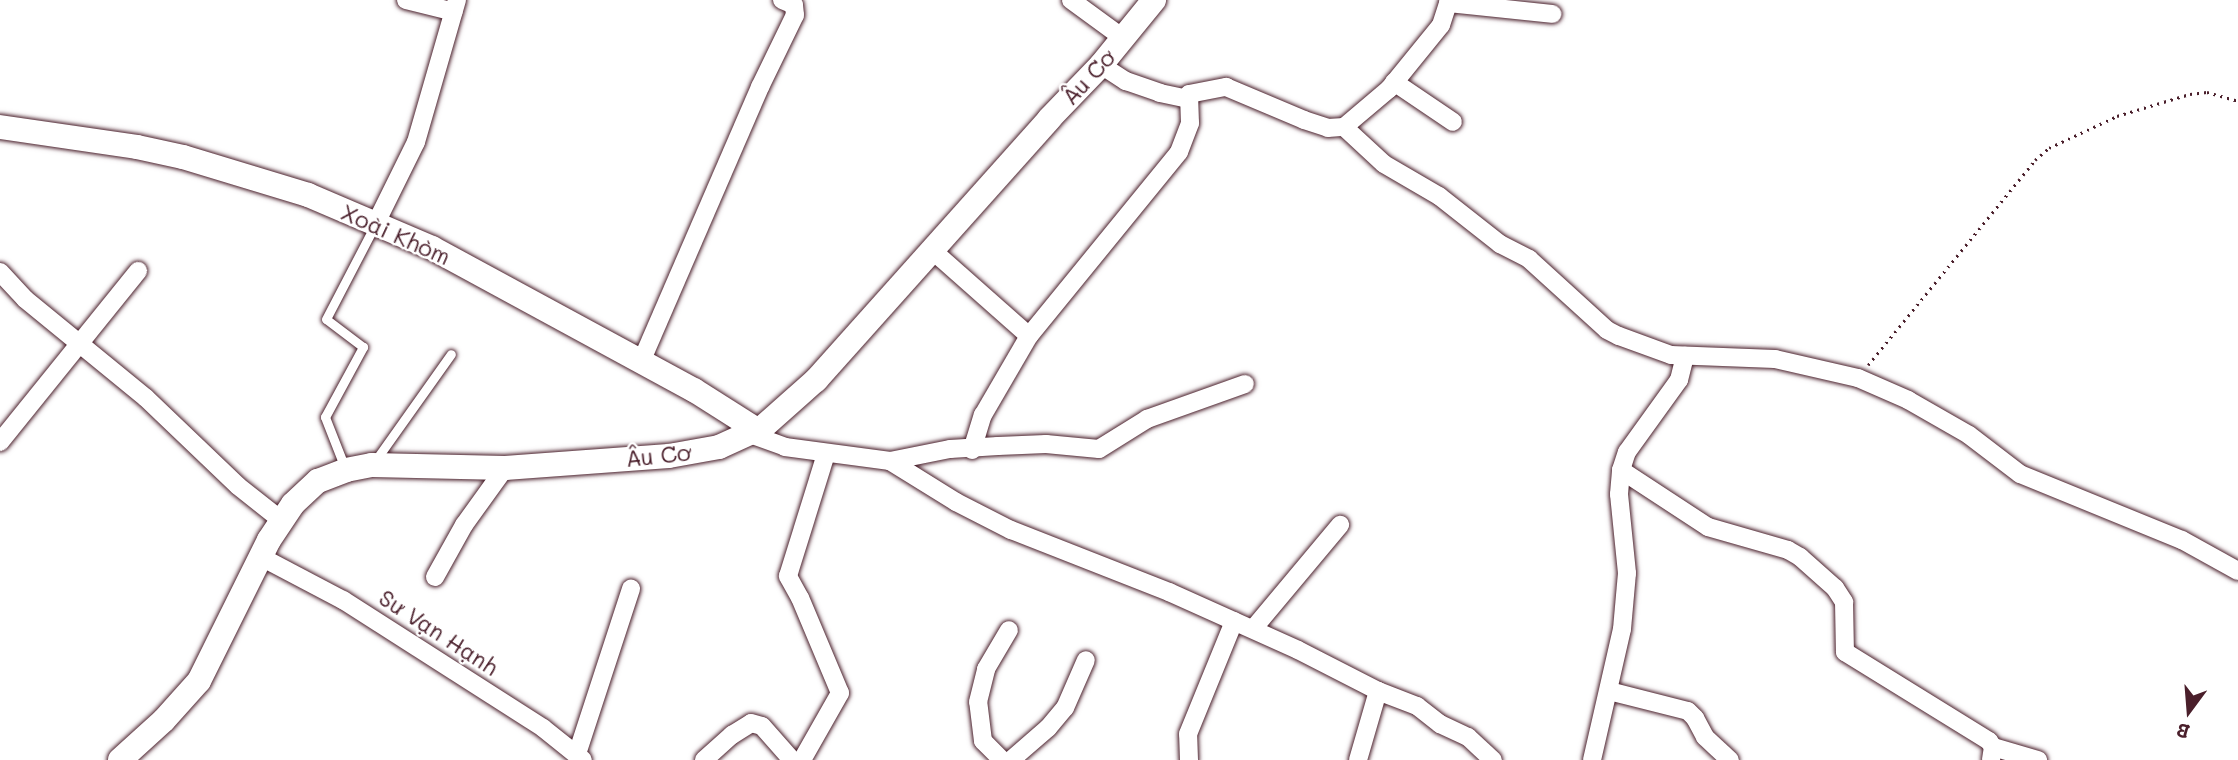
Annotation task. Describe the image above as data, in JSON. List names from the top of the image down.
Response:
{
  "streets": {
    "main road": ["Âu Cơ", "Xoài Khòm"],
    "street": ["Sư Vạn Hạnh"]
  },
  "crossings": [
    ["Âu Cơ", "Xoài Khòm"],
    ["Âu Cơ", "Sư Vạn Hạnh"]
  ],
  "north": "bottom"
}
